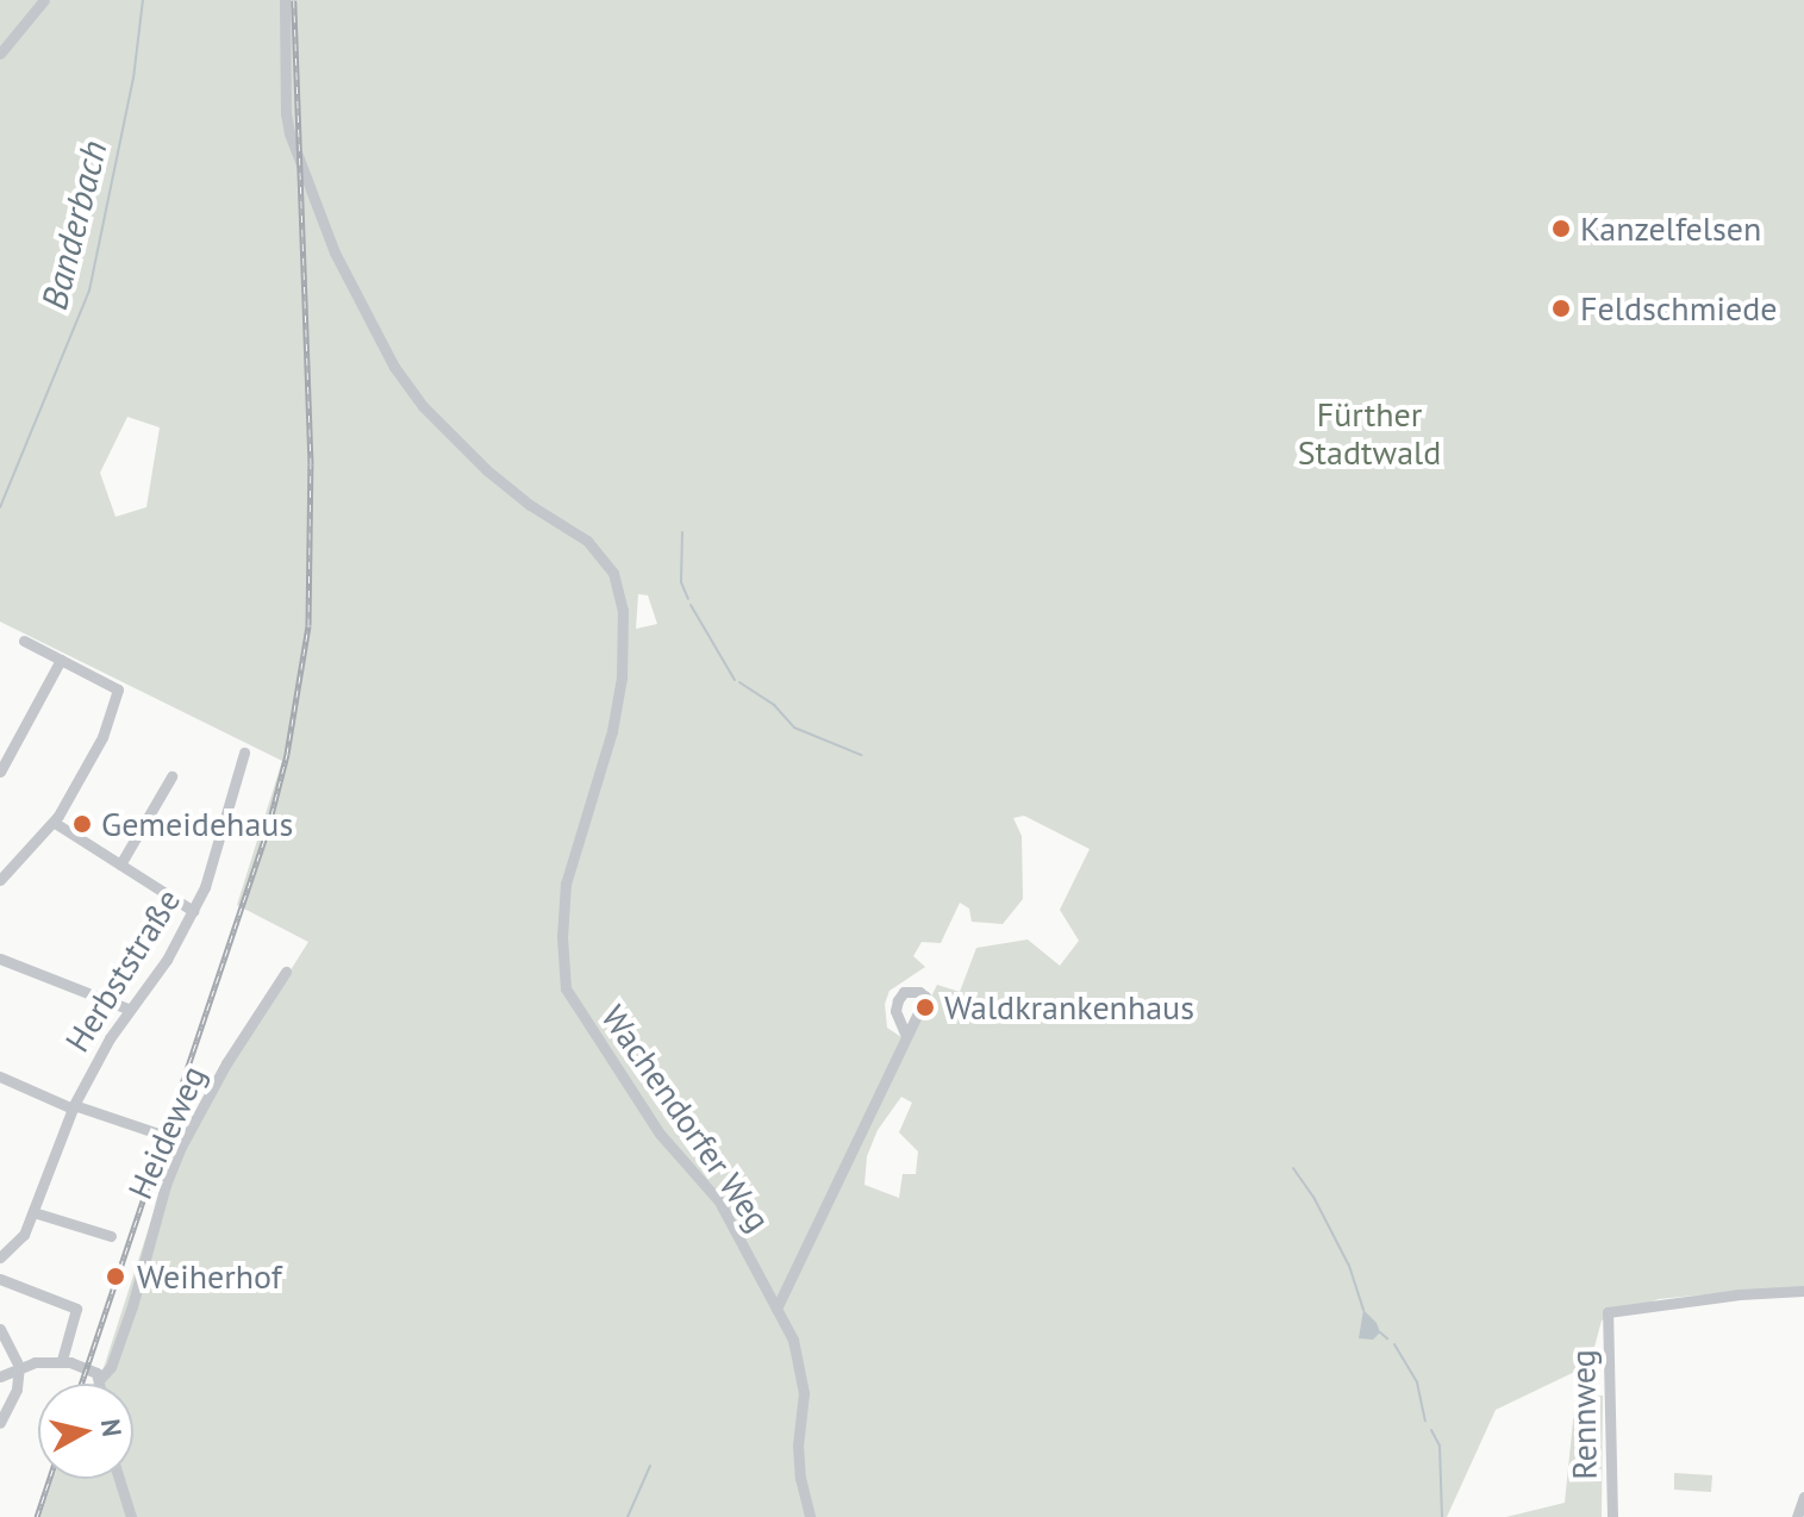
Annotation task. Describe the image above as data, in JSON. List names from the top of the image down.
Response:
{
  "streets": {
    "street": [
      "Herbststraße",
      "Wachendorfer Weg",
      "Heideweg",
      "Rennweg"
    ]
  },
  "water": ["Banderbach"],
  "parks": ["Fürther Stadtwald"],
  "places": [
    "Kanzelfelsen",
    "Feldschmiede",
    "Gemeidehaus",
    "Waldkrankenhaus",
    "Weiherhof"
  ],
  "north": "right"
}
